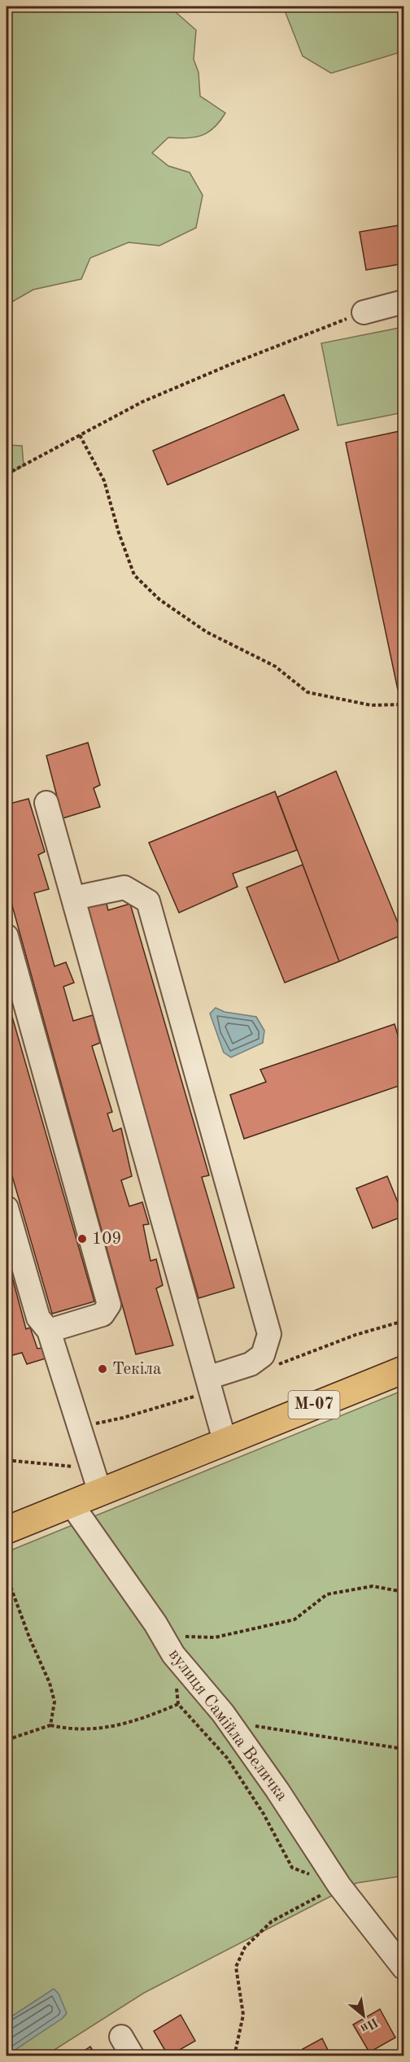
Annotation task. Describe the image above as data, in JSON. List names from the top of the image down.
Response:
{
  "streets": {
    "highway": ["М-07"],
    "street": ["вулиця Самійла Величка"]
  },
  "crossings": [
    ["М-07", "вулиця Самійла Величка"]
  ],
  "places": ["109", "Текіла"],
  "north": "bottom right"
}
